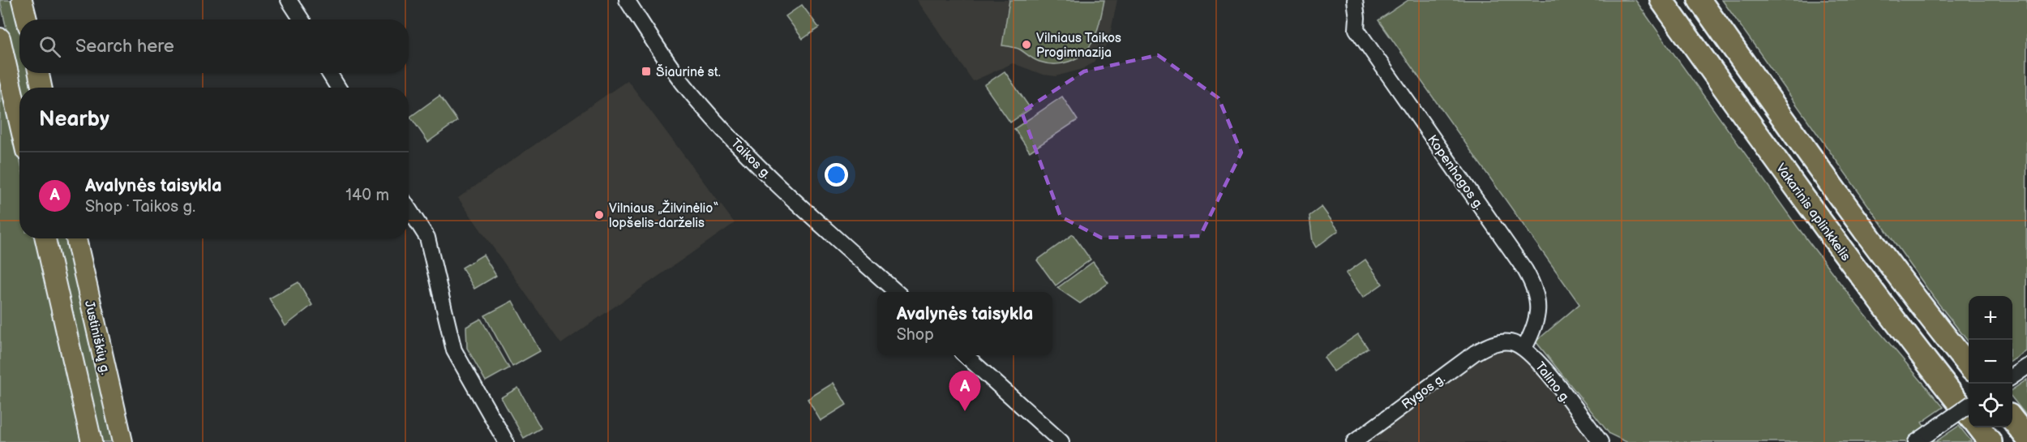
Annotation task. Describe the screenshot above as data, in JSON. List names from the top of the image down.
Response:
{
  "streets": {
    "highway": ["Vakarinis aplinkkelis"],
    "main road": ["Justiniškių g."],
    "street": [
      "Taikos g.",
      "Kopenhagos g.",
      "Talino g.",
      "Rygos g."
    ]
  },
  "crossings": [
    ["Kopenhagos g.", "Talino g."],
    ["Kopenhagos g.", "Rygos g."],
    ["Talino g.", "Rygos g."]
  ],
  "places": {
    "other": ["Vilniaus Taikos Progimnazija", "Vilniaus „Žilvinėlio“ lopšelis-darželis"],
    "transit": ["Šiaurinė st."]
  },
  "page": {
    "search": "Search here",
    "heading": "Nearby",
    "list": [
      {
        "mark": "A",
        "name": "Avalynės taisykla",
        "note": "Shop · Taikos g.",
        "value": "140 m"
      }
    ],
    "popup": ["Avalynės taisykla", "Shop"],
    "map_buttons": ["+", "−"],
    "pins": "A"
  }
}
